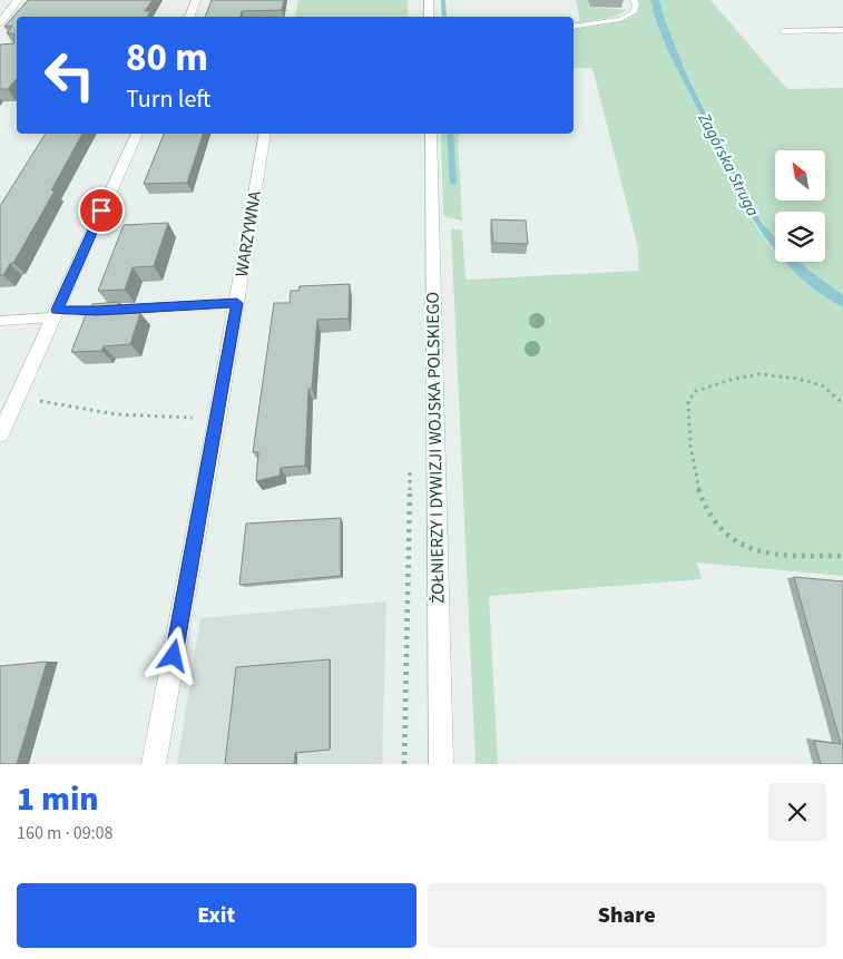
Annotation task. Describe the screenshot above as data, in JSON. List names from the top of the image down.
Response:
{
  "streets": {
    "street": ["WARZYWNA", "ŻOŁNIERZY I DYWIZJI WOJSKA POLSKIEGO"]
  },
  "water": ["Zagórska Struga"],
  "north": "top left",
  "page": {
    "turn": ["80 m", "Turn left"],
    "heading": ["1 min", "160 m · 09:08"],
    "buttons": ["Exit", "Share"]
  }
}
